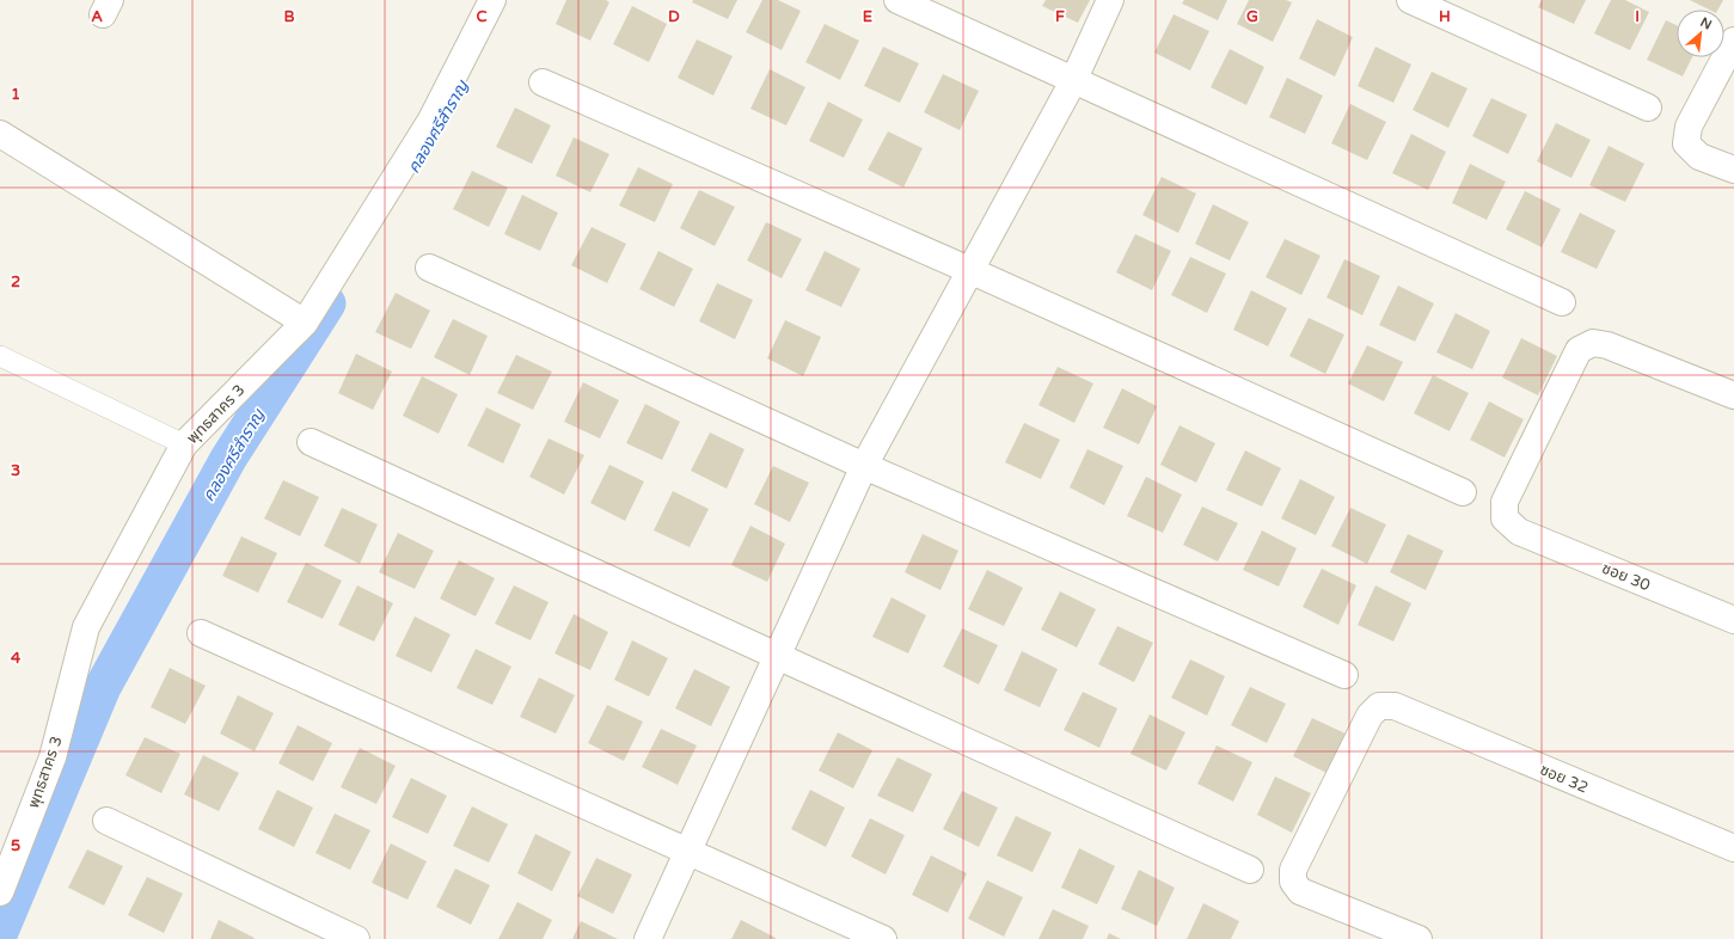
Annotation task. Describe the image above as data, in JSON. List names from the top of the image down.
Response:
{
  "streets": {
    "street": ["พุทธสาคร 3", "ซอย 30", "ซอย 32"]
  },
  "water": ["คลองศรีสำราญ"],
  "north": "top right",
  "grid": {
    "columns": [
      "A",
      "B",
      "C",
      "D",
      "E",
      "F",
      "G",
      "H",
      "I"
    ],
    "rows": [
      "1",
      "2",
      "3",
      "4",
      "5"
    ]
  }
}
